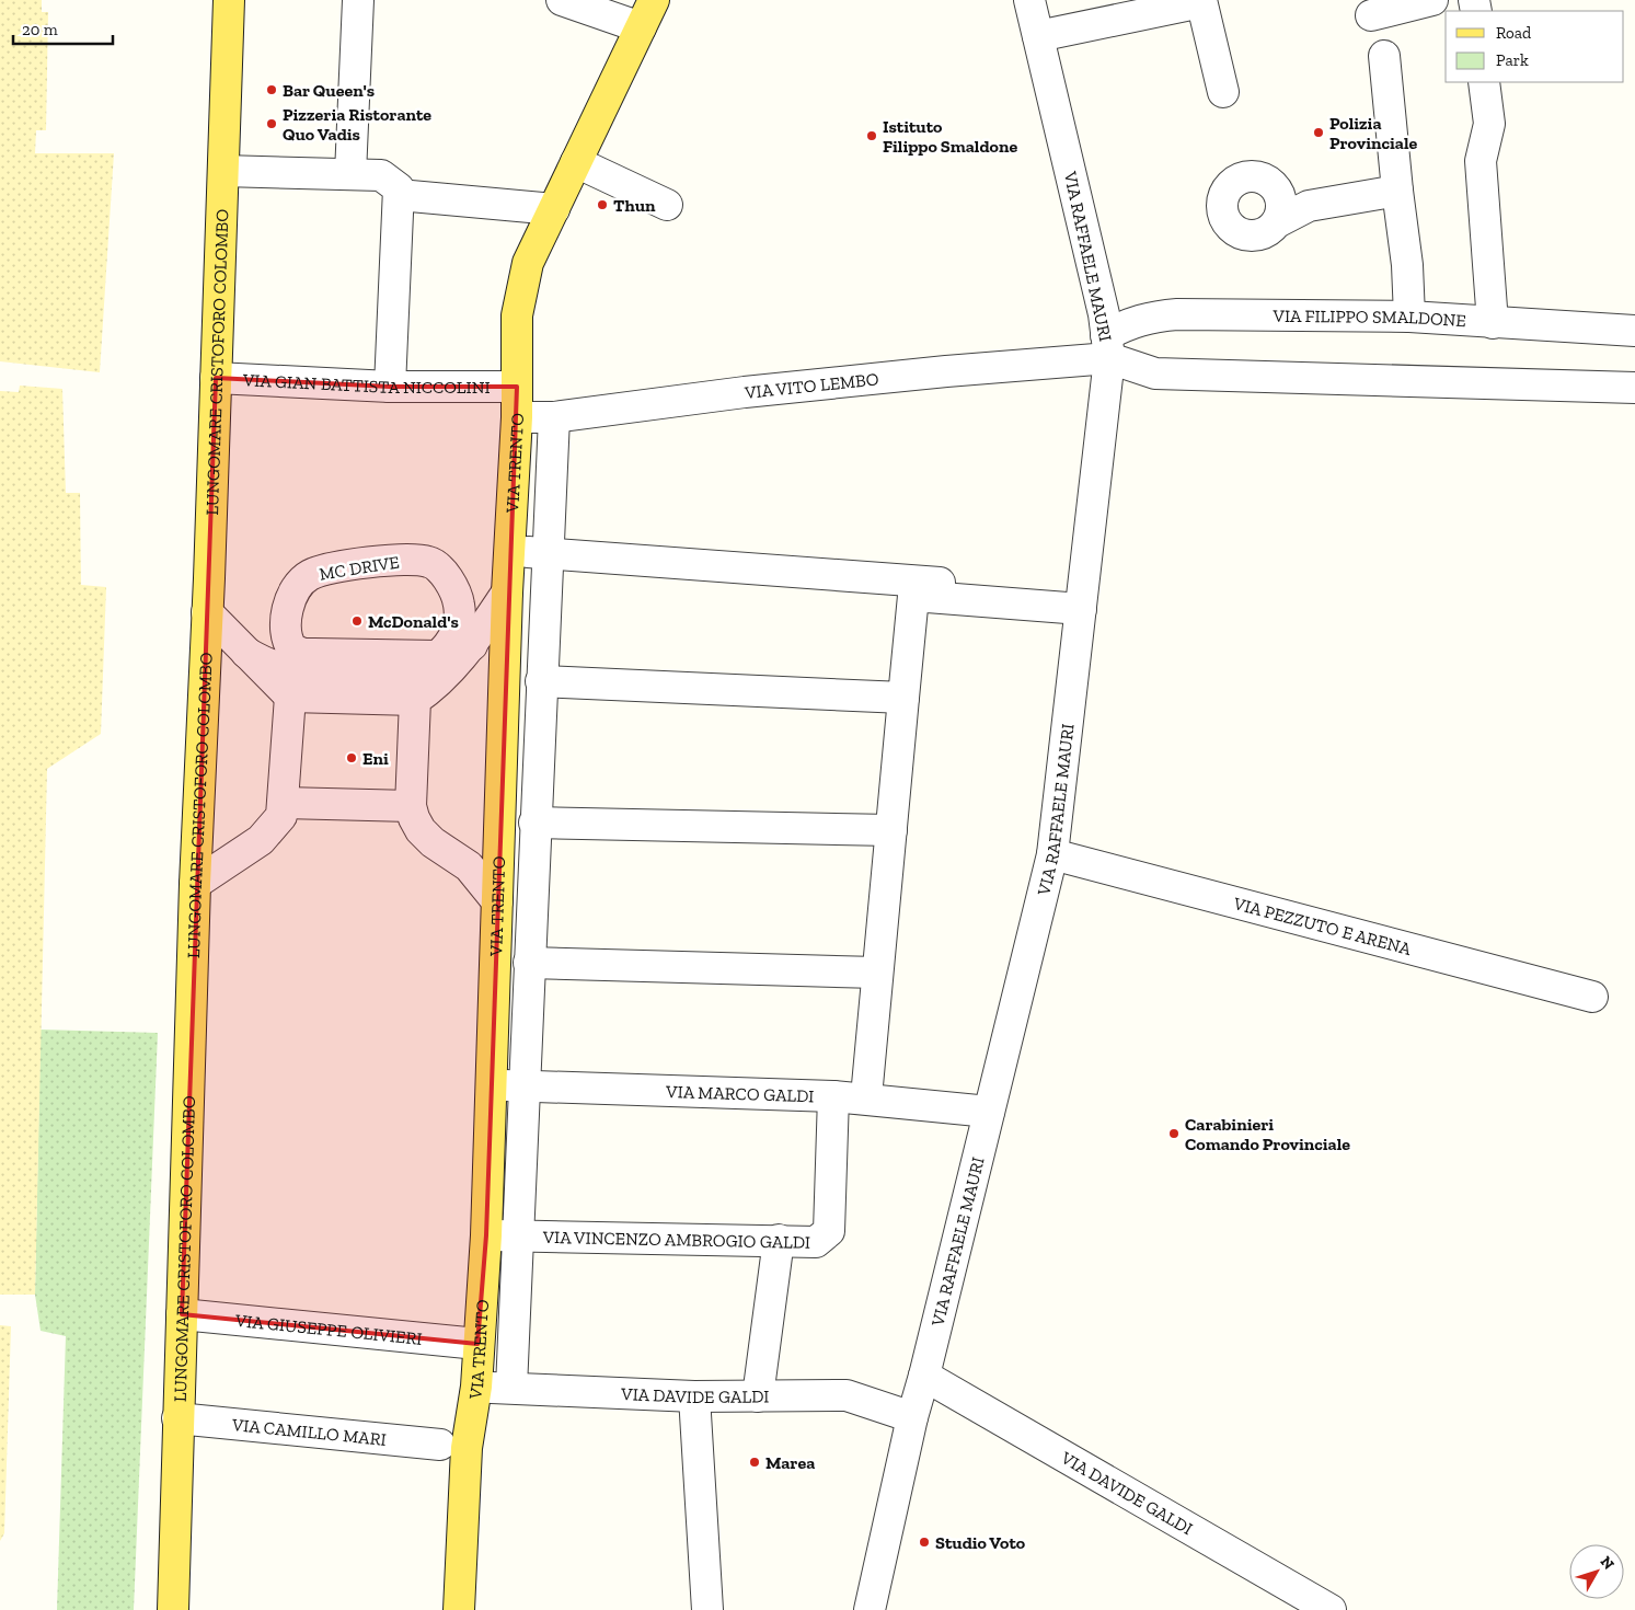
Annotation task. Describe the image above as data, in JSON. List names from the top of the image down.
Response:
{
  "streets": {
    "main road": ["LUNGOMARE CRISTOFORO COLOMBO", "VIA TRENTO"],
    "street": [
      "VIA RAFFAELE MAURI",
      "VIA FILIPPO SMALDONE",
      "VIA GIAN BATTISTA NICCOLINI",
      "VIA VITO LEMBO",
      "MC DRIVE",
      "VIA PEZZUTO E ARENA",
      "VIA MARCO GALDI",
      "VIA VINCENZO AMBROGIO GALDI",
      "VIA GIUSEPPE OLIVIERI",
      "VIA DAVIDE GALDI",
      "VIA CAMILLO MARI"
    ]
  },
  "crossings": [
    ["VIA RAFFAELE MAURI", "VIA FILIPPO SMALDONE"],
    ["VIA RAFFAELE MAURI", "VIA VITO LEMBO"],
    ["VIA RAFFAELE MAURI", "VIA PEZZUTO E ARENA"],
    ["VIA RAFFAELE MAURI", "VIA MARCO GALDI"],
    ["VIA RAFFAELE MAURI", "VIA DAVIDE GALDI"],
    ["VIA FILIPPO SMALDONE", "VIA VITO LEMBO"],
    ["LUNGOMARE CRISTOFORO COLOMBO", "VIA GIAN BATTISTA NICCOLINI"],
    ["LUNGOMARE CRISTOFORO COLOMBO", "VIA GIUSEPPE OLIVIERI"],
    ["LUNGOMARE CRISTOFORO COLOMBO", "VIA CAMILLO MARI"],
    ["VIA GIAN BATTISTA NICCOLINI", "VIA TRENTO"],
    ["VIA VITO LEMBO", "VIA TRENTO"],
    ["VIA TRENTO", "VIA MARCO GALDI"],
    ["VIA TRENTO", "VIA VINCENZO AMBROGIO GALDI"],
    ["VIA TRENTO", "VIA GIUSEPPE OLIVIERI"],
    ["VIA TRENTO", "VIA DAVIDE GALDI"],
    ["VIA MARCO GALDI", "VIA VINCENZO AMBROGIO GALDI"]
  ],
  "places": [
    "Bar Queen's",
    "Pizzeria Ristorante Quo Vadis",
    "Polizia Provinciale",
    "Istituto Filippo Smaldone",
    "Thun",
    "McDonald's",
    "Eni",
    "Carabinieri Comando Provinciale",
    "Marea",
    "Studio Voto"
  ],
  "legend": ["Road", "Park"],
  "scale_bar": "20 m",
  "north": "top right"
}
